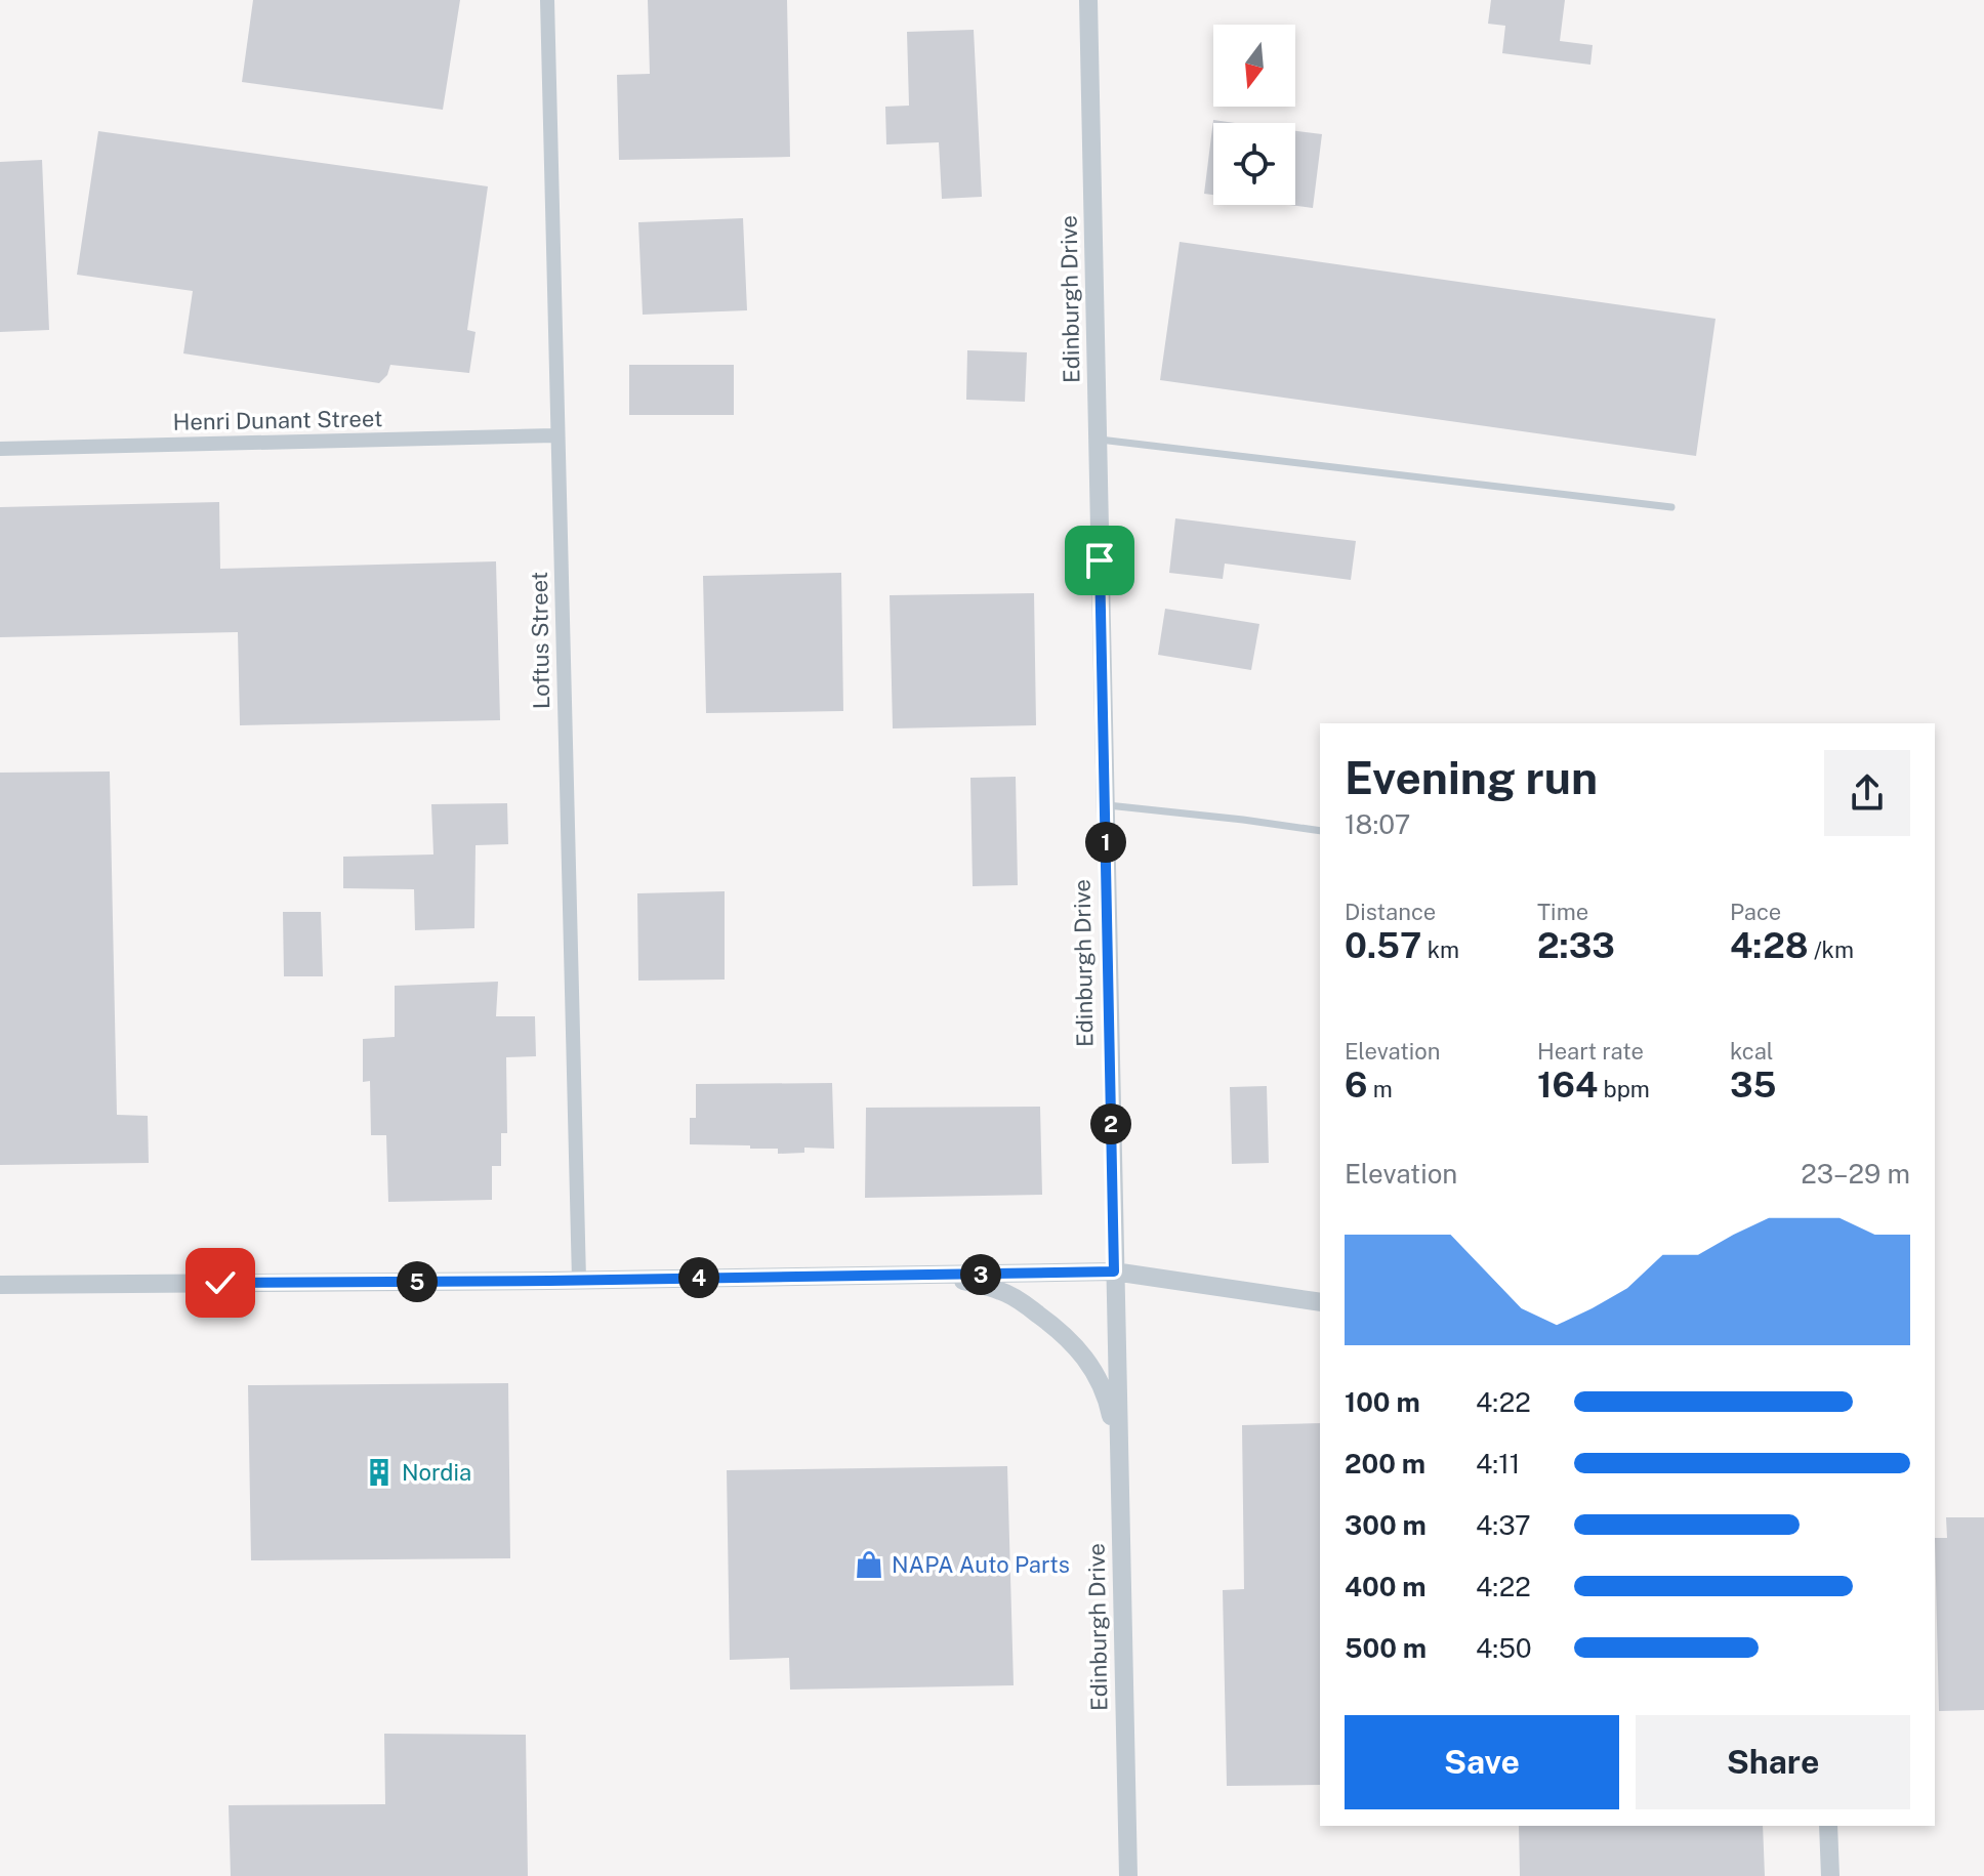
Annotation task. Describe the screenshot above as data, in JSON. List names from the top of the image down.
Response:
{
  "streets": {
    "street": ["Edinburgh Drive", "Henri Dunant Street", "Loftus Street"]
  },
  "crossings": [
    ["Henri Dunant Street", "Loftus Street"]
  ],
  "places": {
    "building": ["Nordia"],
    "shop": ["NAPA Auto Parts"]
  },
  "north": "bottom",
  "page": {
    "heading": ["Evening run", "18:07"],
    "pins": [
      "1",
      "2",
      "3",
      "4",
      "5"
    ],
    "stats": [
      ["Distance", "0.57 km"],
      ["Time", "2:33"],
      ["Pace", "4:28 /km"],
      ["Elevation", "6 m"],
      ["Heart rate", "164 bpm"],
      ["kcal", "35"]
    ],
    "chart": ["Elevation", "23–29 m"],
    "list": [
      {
        "name": "100 m",
        "note": "4:22"
      },
      {
        "name": "200 m",
        "note": "4:11"
      },
      {
        "name": "300 m",
        "note": "4:37"
      },
      {
        "name": "400 m",
        "note": "4:22"
      },
      {
        "name": "500 m",
        "note": "4:50"
      }
    ],
    "buttons": ["Save", "Share"]
  }
}
